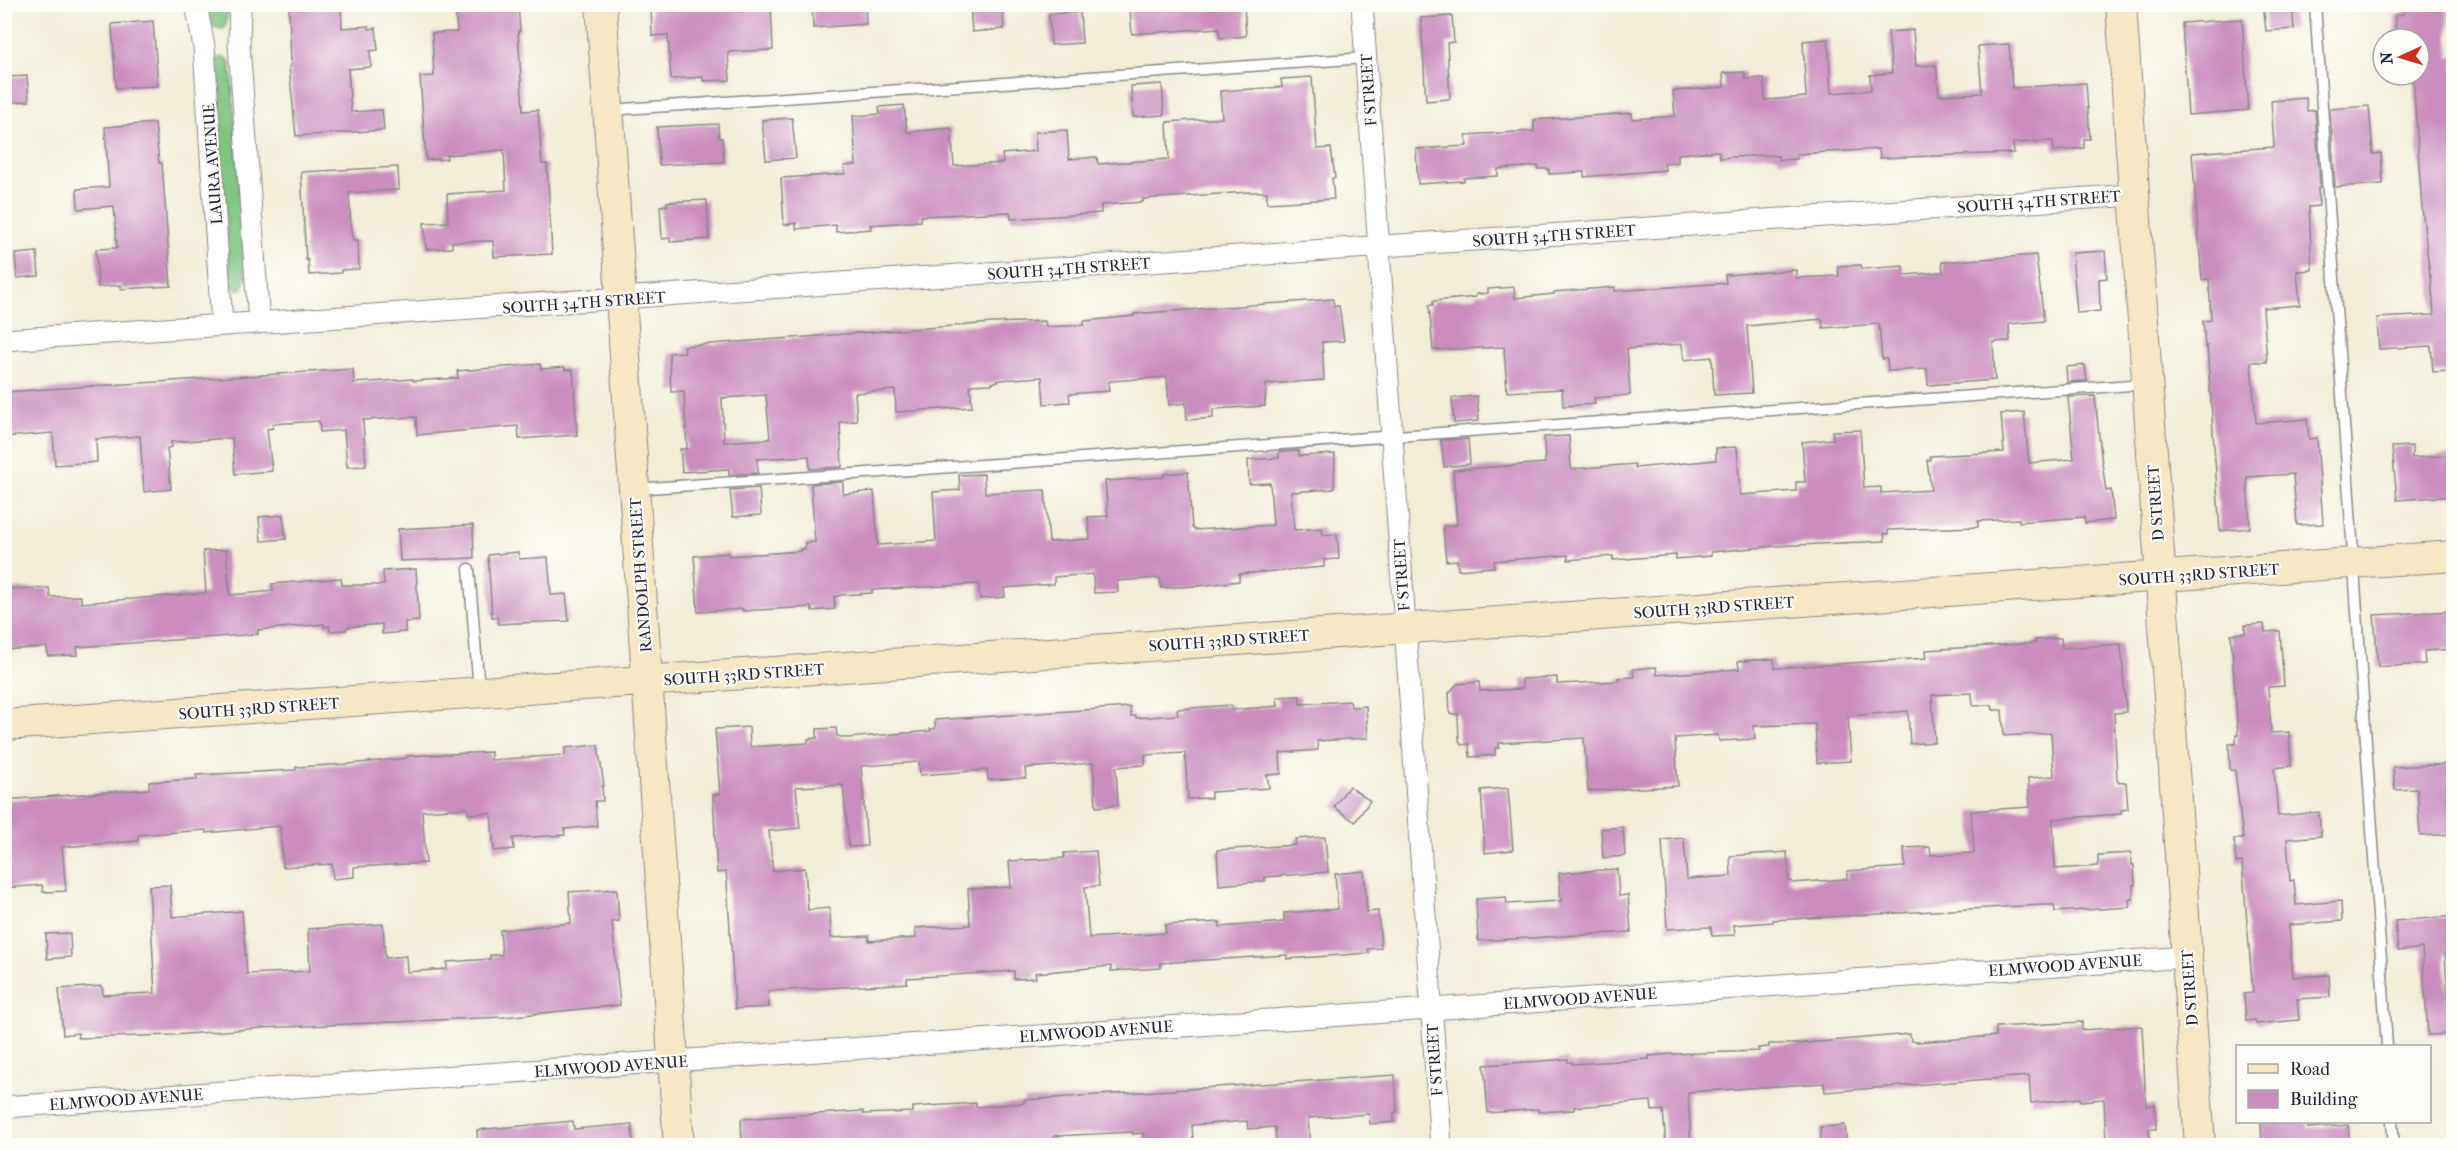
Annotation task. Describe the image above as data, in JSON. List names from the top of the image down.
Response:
{
  "streets": {
    "main road": ["D STREET", "SOUTH 33RD STREET", "RANDOLPH STREET"],
    "street": [
      "F STREET",
      "LAURA AVENUE",
      "SOUTH 34TH STREET",
      "ELMWOOD AVENUE"
    ]
  },
  "crossings": [
    ["F STREET", "SOUTH 34TH STREET"],
    ["F STREET", "SOUTH 33RD STREET"],
    ["F STREET", "ELMWOOD AVENUE"],
    ["LAURA AVENUE", "SOUTH 34TH STREET"],
    ["SOUTH 34TH STREET", "D STREET"],
    ["SOUTH 34TH STREET", "RANDOLPH STREET"],
    ["D STREET", "SOUTH 33RD STREET"],
    ["D STREET", "ELMWOOD AVENUE"],
    ["SOUTH 33RD STREET", "RANDOLPH STREET"],
    ["RANDOLPH STREET", "ELMWOOD AVENUE"]
  ],
  "legend": ["Road", "Building"],
  "north": "left"
}
